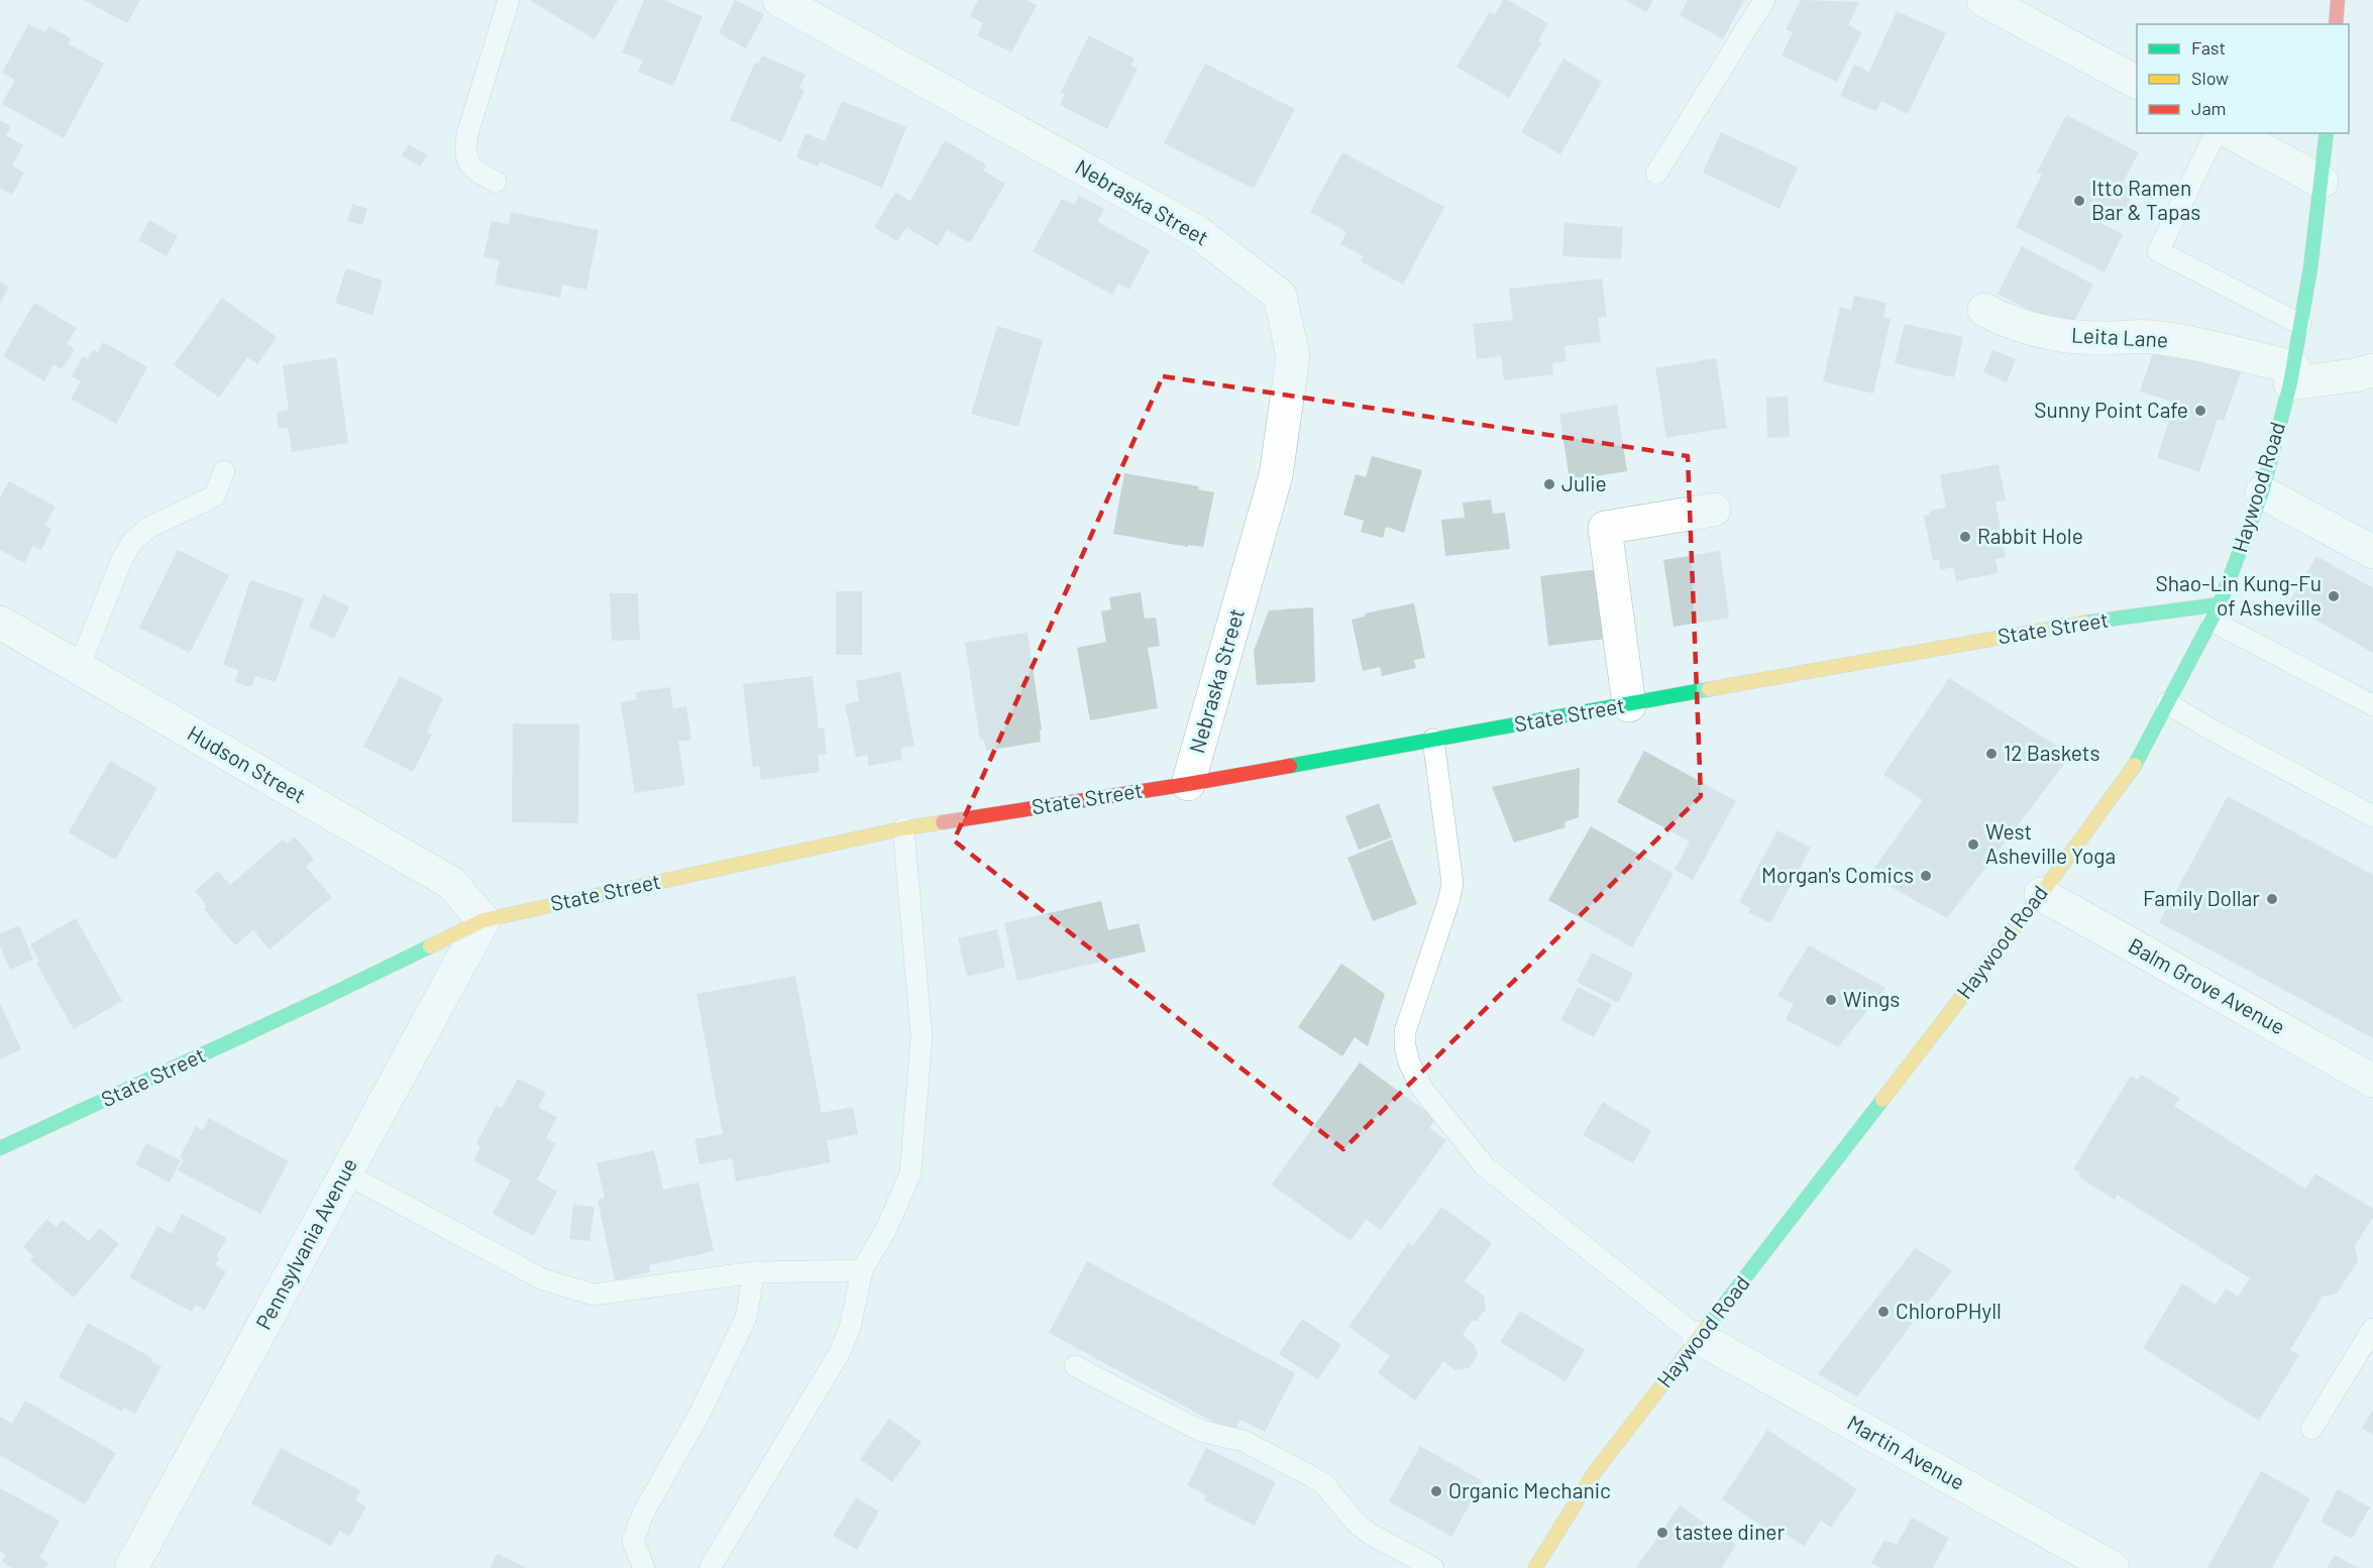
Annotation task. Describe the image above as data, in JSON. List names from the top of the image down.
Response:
{
  "streets": {
    "street": [
      "Nebraska Street",
      "Leita Lane",
      "Haywood Road",
      "State Street",
      "Hudson Street",
      "Balm Grove Avenue",
      "Pennsylvania Avenue",
      "Martin Avenue"
    ]
  },
  "crossings": [
    ["Nebraska Street", "State Street"],
    ["Leita Lane", "Haywood Road"],
    ["Haywood Road", "State Street"],
    ["Haywood Road", "Balm Grove Avenue"],
    ["Haywood Road", "Martin Avenue"],
    ["State Street", "Hudson Street"],
    ["State Street", "Pennsylvania Avenue"],
    ["Hudson Street", "Pennsylvania Avenue"]
  ],
  "places": [
    "Itto Ramen Bar & Tapas",
    "Sunny Point Cafe",
    "Julie",
    "Rabbit Hole",
    "Shao-Lin Kung-Fu of Asheville",
    "12 Baskets",
    "West Asheville Yoga",
    "Morgan's Comics",
    "Family Dollar",
    "Wings",
    "ChloroPHyll",
    "Organic Mechanic",
    "tastee diner"
  ],
  "legend": ["Fast", "Slow", "Jam"]
}
